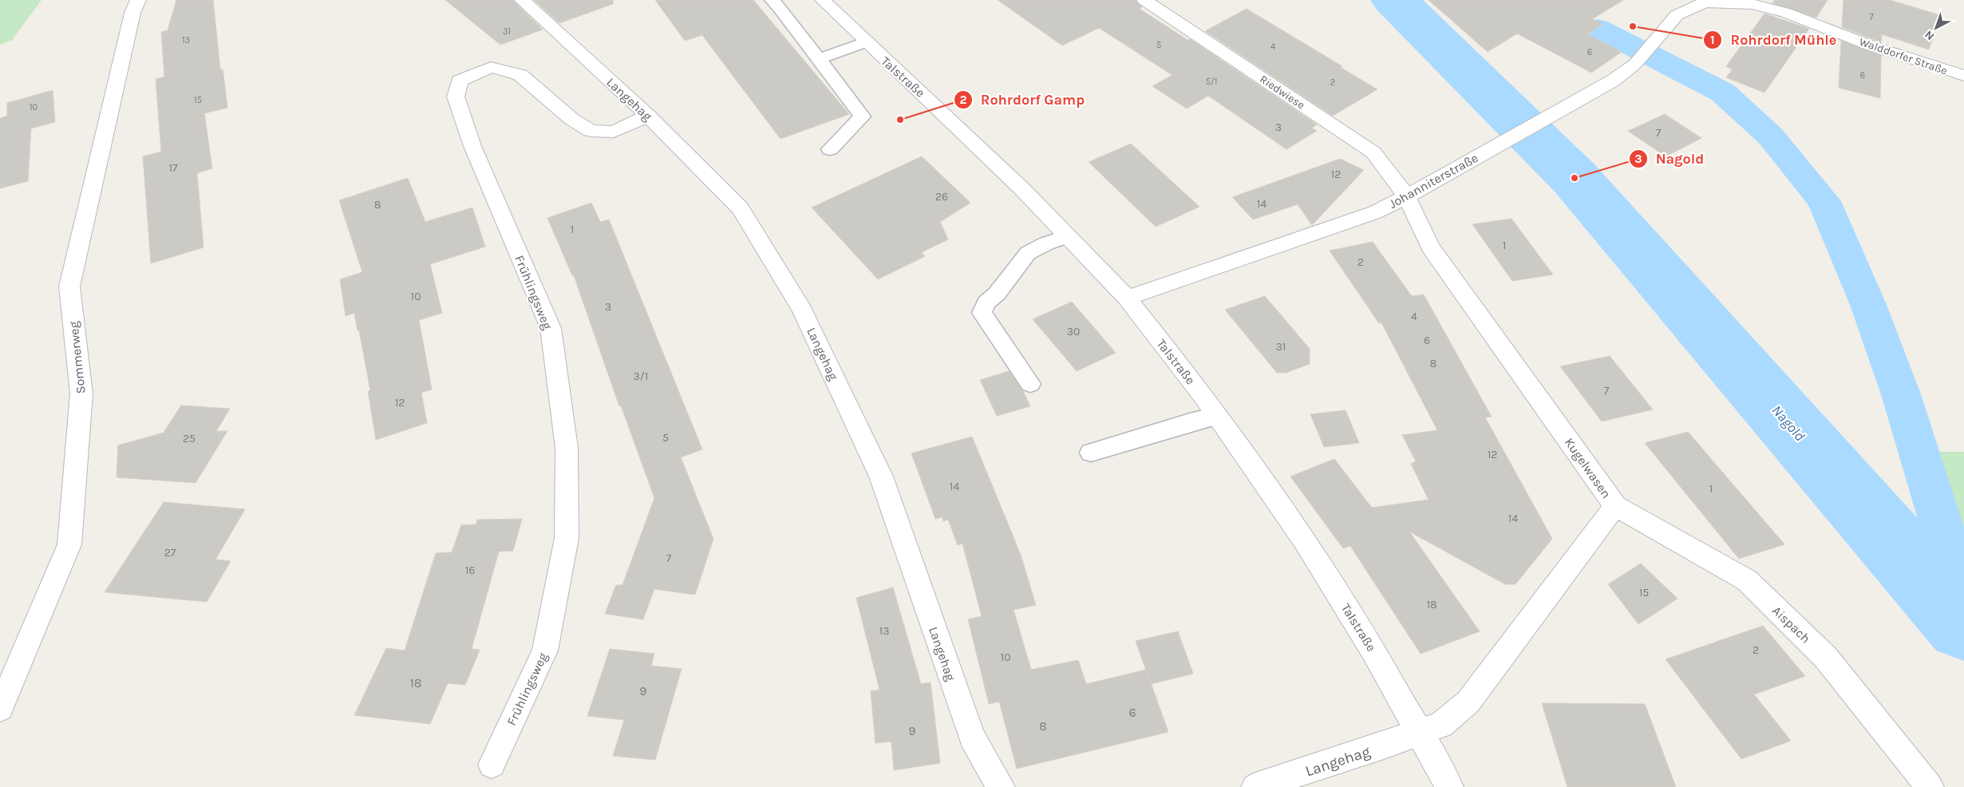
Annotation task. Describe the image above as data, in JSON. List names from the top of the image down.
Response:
{
  "streets": {
    "street": [
      "Walddorfer Straße",
      "Talstraße",
      "Riedwiese",
      "Langehag",
      "Johanniterstraße",
      "Frühlingsweg",
      "Sommerweg",
      "Kugelwasen",
      "Aispach"
    ]
  },
  "crossings": [
    ["Walddorfer Straße", "Johanniterstraße"],
    ["Talstraße", "Langehag"],
    ["Talstraße", "Johanniterstraße"],
    ["Talstraße", "Kugelwasen"],
    ["Riedwiese", "Johanniterstraße"],
    ["Riedwiese", "Kugelwasen"],
    ["Langehag", "Frühlingsweg"],
    ["Langehag", "Kugelwasen"],
    ["Johanniterstraße", "Kugelwasen"],
    ["Kugelwasen", "Aispach"]
  ],
  "water": ["Nagold"],
  "places": ["Rohrdorf Mühle", "Rohrdorf Gamp", "Nagold"],
  "house_numbers": [
    "7",
    "31",
    "13",
    "5",
    "4",
    "6",
    "6",
    "5/1",
    "2",
    "15",
    "10",
    "3",
    "7",
    "17",
    "12",
    "26",
    "14",
    "8",
    "1",
    "1",
    "2",
    "10",
    "3",
    "4",
    "30",
    "6",
    "31",
    "8",
    "3/1",
    "7",
    "12",
    "5",
    "25",
    "12",
    "14",
    "1",
    "14",
    "27",
    "7",
    "16",
    "15",
    "18",
    "13",
    "2",
    "10",
    "18",
    "9",
    "6",
    "8",
    "9"
  ],
  "north": "bottom left"
}
